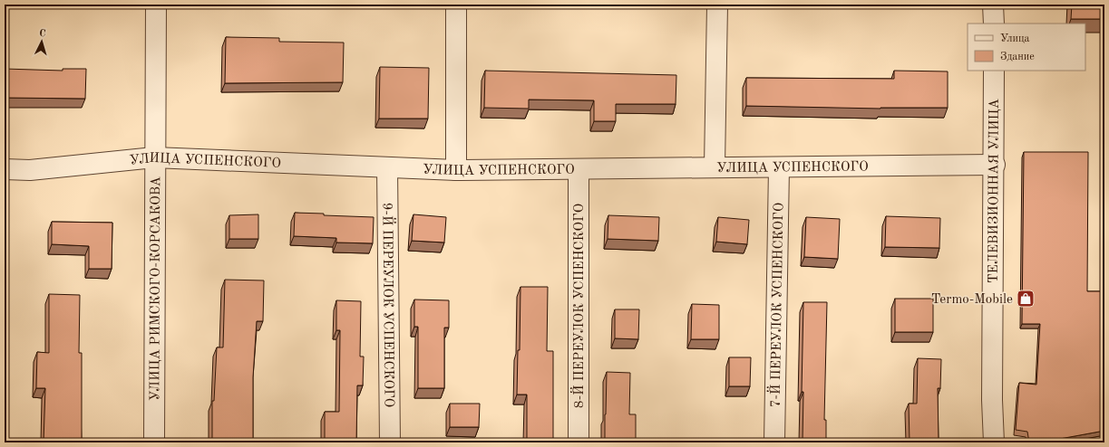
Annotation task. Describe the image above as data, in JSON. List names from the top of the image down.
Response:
{
  "streets": {
    "street": [
      "УЛИЦА УСПЕНСКОГО",
      "ТЕЛЕВИЗИОННАЯ УЛИЦА",
      "УЛИЦА РИМСКОГО-КОРСАКОВА",
      "9-Й ПЕРЕУЛОК УСПЕНСКОГО",
      "7-Й ПЕРЕУЛОК УСПЕНСКОГО",
      "8-Й ПЕРЕУЛОК УСПЕНСКОГО"
    ]
  },
  "crossings": [
    ["УЛИЦА УСПЕНСКОГО", "ТЕЛЕВИЗИОННАЯ УЛИЦА"],
    ["УЛИЦА УСПЕНСКОГО", "УЛИЦА РИМСКОГО-КОРСАКОВА"],
    ["УЛИЦА УСПЕНСКОГО", "9-Й ПЕРЕУЛОК УСПЕНСКОГО"],
    ["УЛИЦА УСПЕНСКОГО", "7-Й ПЕРЕУЛОК УСПЕНСКОГО"],
    ["УЛИЦА УСПЕНСКОГО", "8-Й ПЕРЕУЛОК УСПЕНСКОГО"]
  ],
  "places": {
    "shop": ["Termo-Mobile"]
  },
  "legend": ["Улица", "Здание"],
  "north": "top"
}
